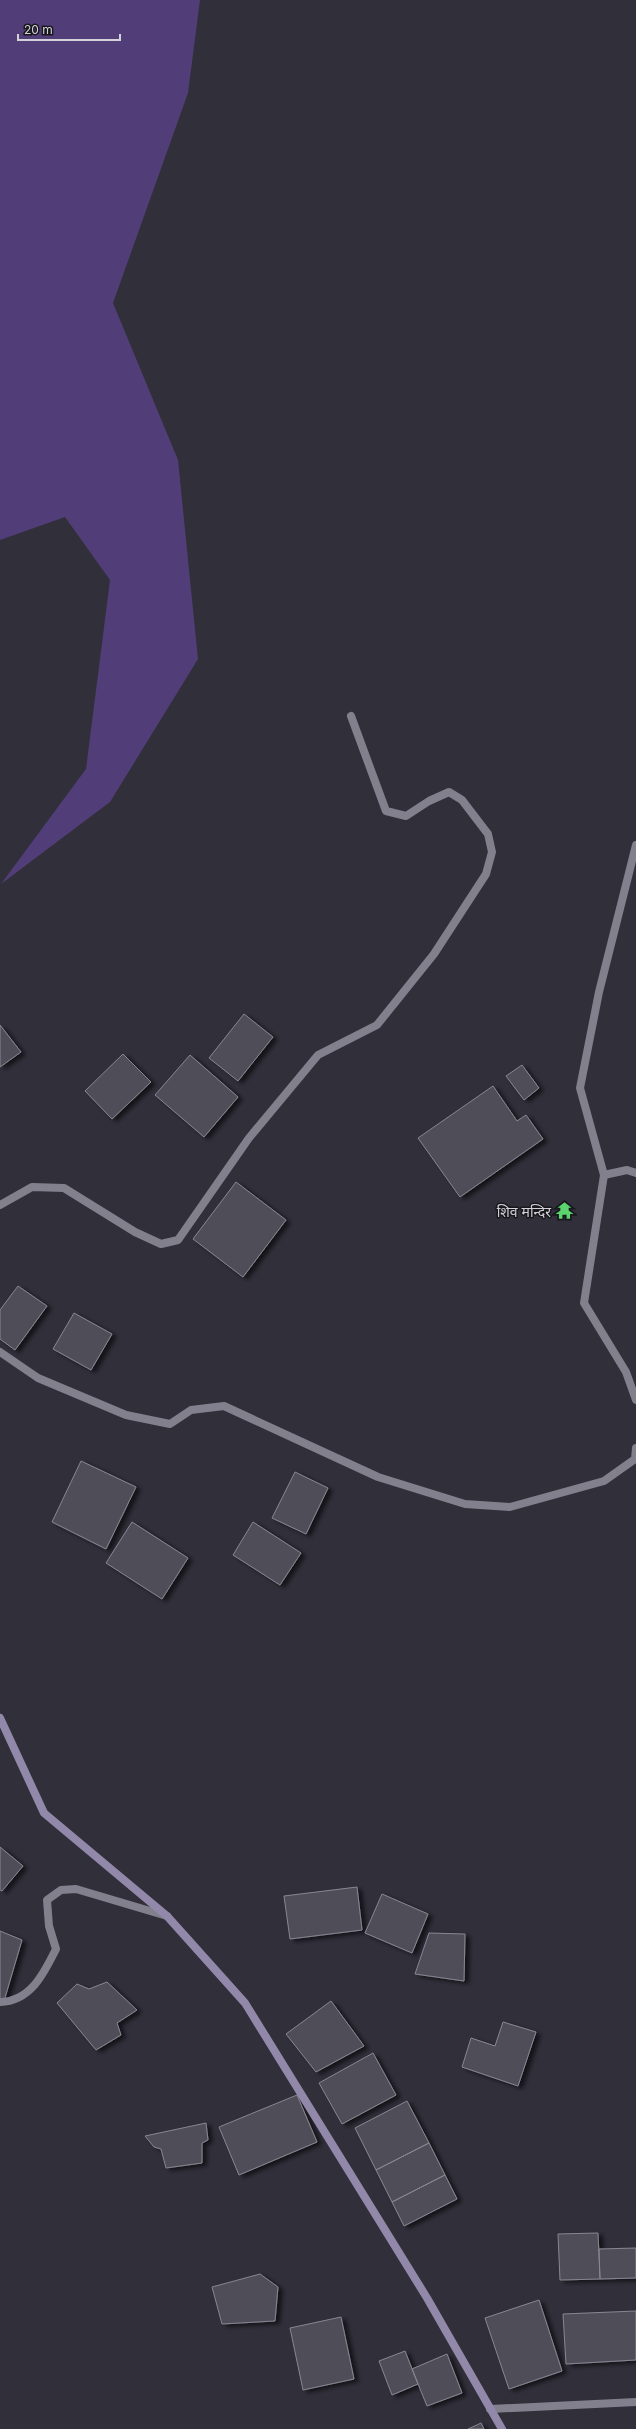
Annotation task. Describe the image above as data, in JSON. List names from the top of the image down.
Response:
{
  "places": {
    "temple": ["शिव मन्दिर"]
  },
  "scale_bar": "20 m"
}
